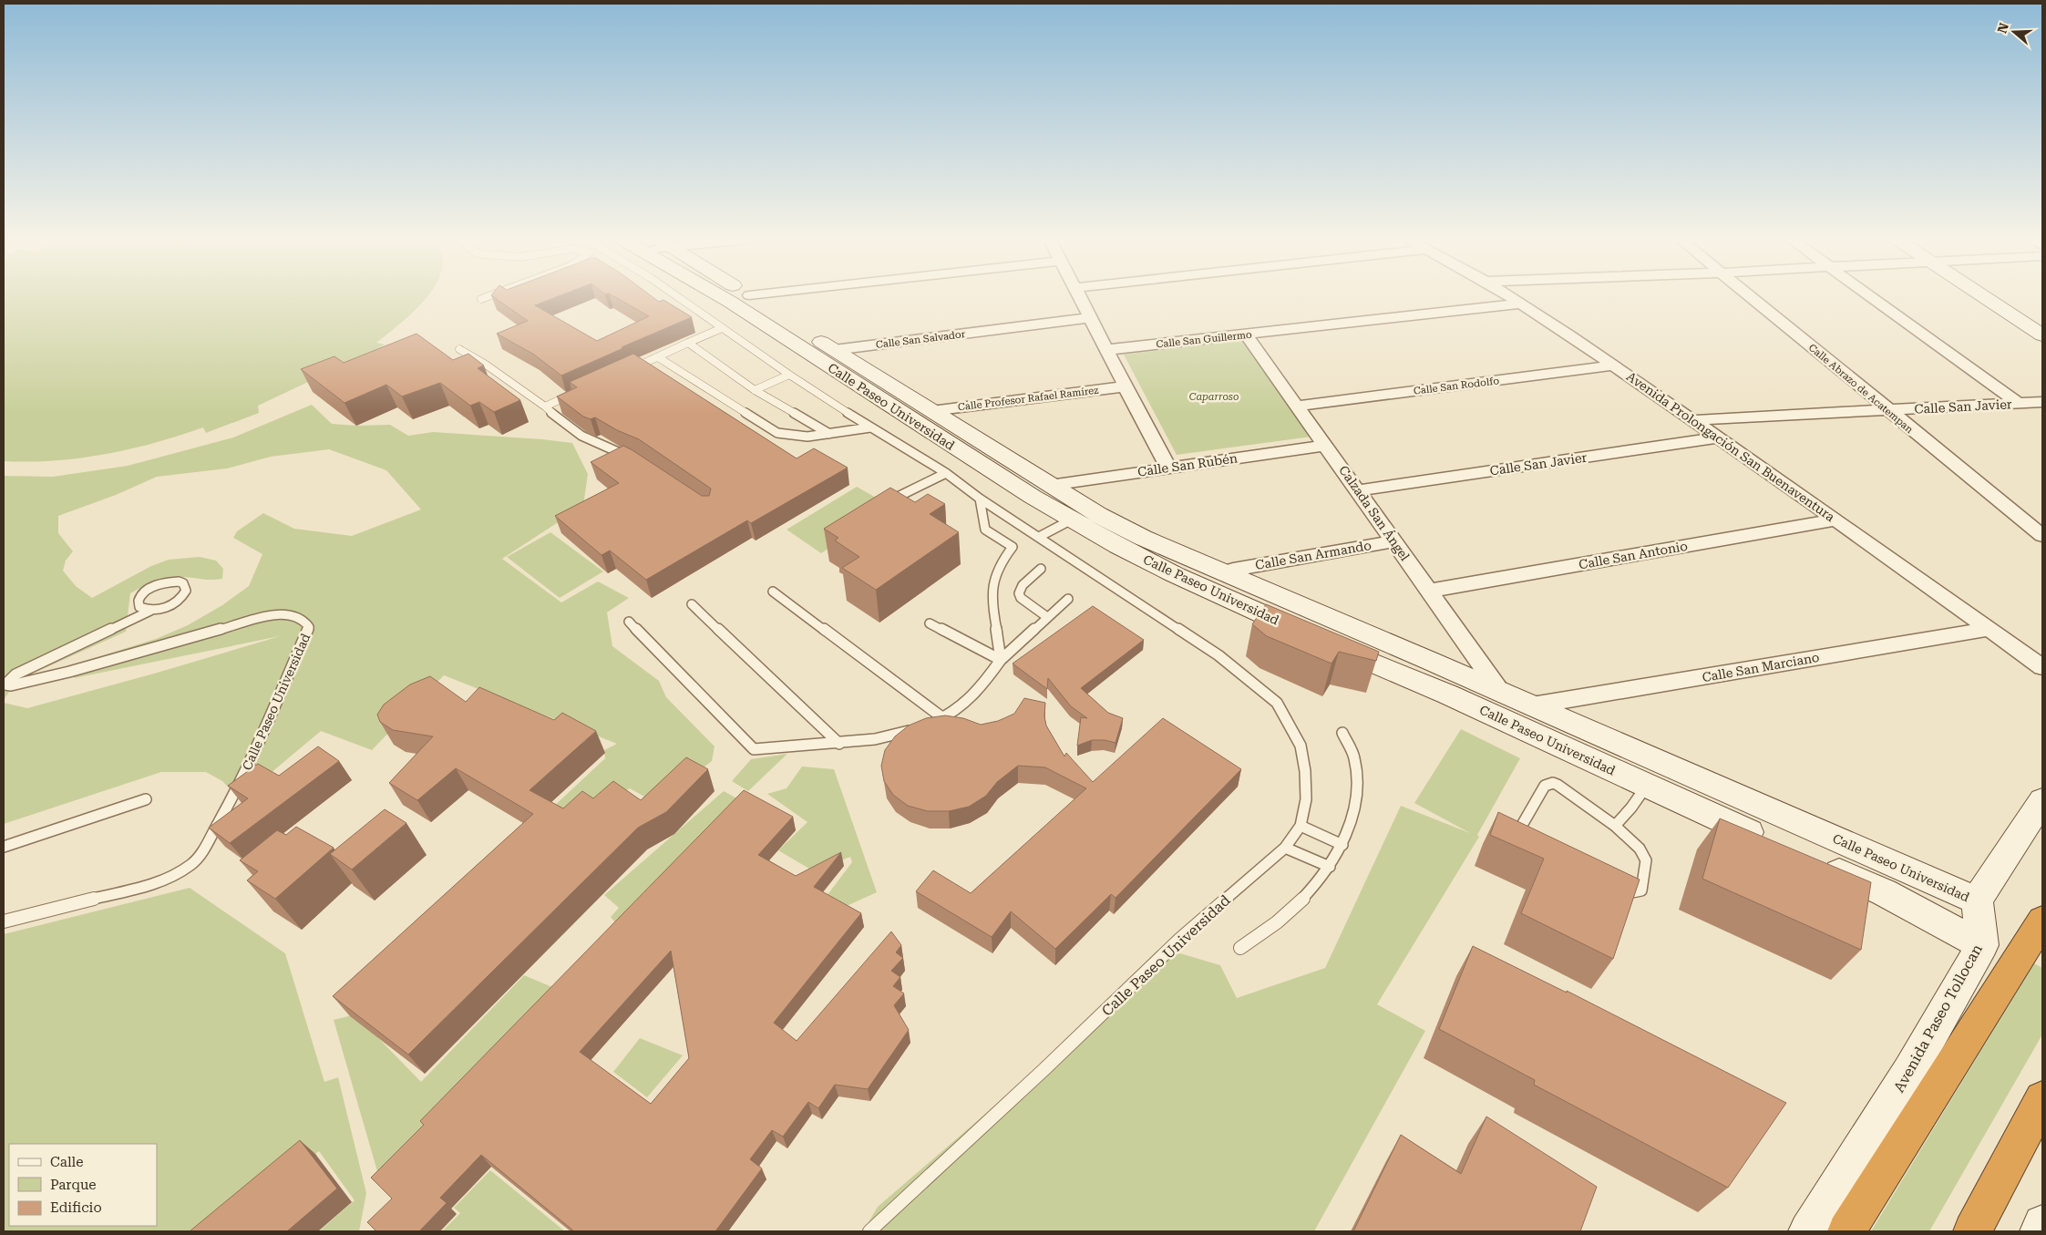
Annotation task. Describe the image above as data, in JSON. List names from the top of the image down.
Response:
{
  "streets": {
    "street": [
      "Calle San Salvador",
      "Calle San Guillermo",
      "Calle San Rodolfo",
      "Calle Abrazo de Acatempan",
      "Calle Profesor Rafael Ramírez",
      "Calle Paseo Universidad",
      "Calle San Javier",
      "Avenida Prolongación San Buenaventura",
      "Calle San Rubén",
      "Calzada San Ángel",
      "Calle San Armando",
      "Calle San Antonio",
      "Calle San Marciano",
      "Avenida Paseo Tollocan"
    ]
  },
  "crossings": [
    ["Calle San Salvador", "Calle Paseo Universidad"],
    ["Calle San Guillermo", "Avenida Prolongación San Buenaventura"],
    ["Calle San Guillermo", "Calzada San Ángel"],
    ["Calle San Rodolfo", "Avenida Prolongación San Buenaventura"],
    ["Calle San Rodolfo", "Calzada San Ángel"],
    ["Calle Abrazo de Acatempan", "Calle San Javier"],
    ["Calle Profesor Rafael Ramírez", "Calle Paseo Universidad"],
    ["Calle Paseo Universidad", "Calle San Rubén"],
    ["Calle Paseo Universidad", "Calzada San Ángel"],
    ["Calle Paseo Universidad", "Calle San Marciano"],
    ["Calle Paseo Universidad", "Avenida Paseo Tollocan"],
    ["Calle San Javier", "Avenida Prolongación San Buenaventura"],
    ["Calle San Javier", "Calzada San Ángel"],
    ["Avenida Prolongación San Buenaventura", "Calle San Antonio"],
    ["Avenida Prolongación San Buenaventura", "Calle San Marciano"],
    ["Calle San Rubén", "Calzada San Ángel"],
    ["Calzada San Ángel", "Calle San Armando"],
    ["Calzada San Ángel", "Calle San Antonio"]
  ],
  "parks": ["Caparroso"],
  "legend": ["Calle", "Parque", "Edificio"],
  "north": "left"
}
